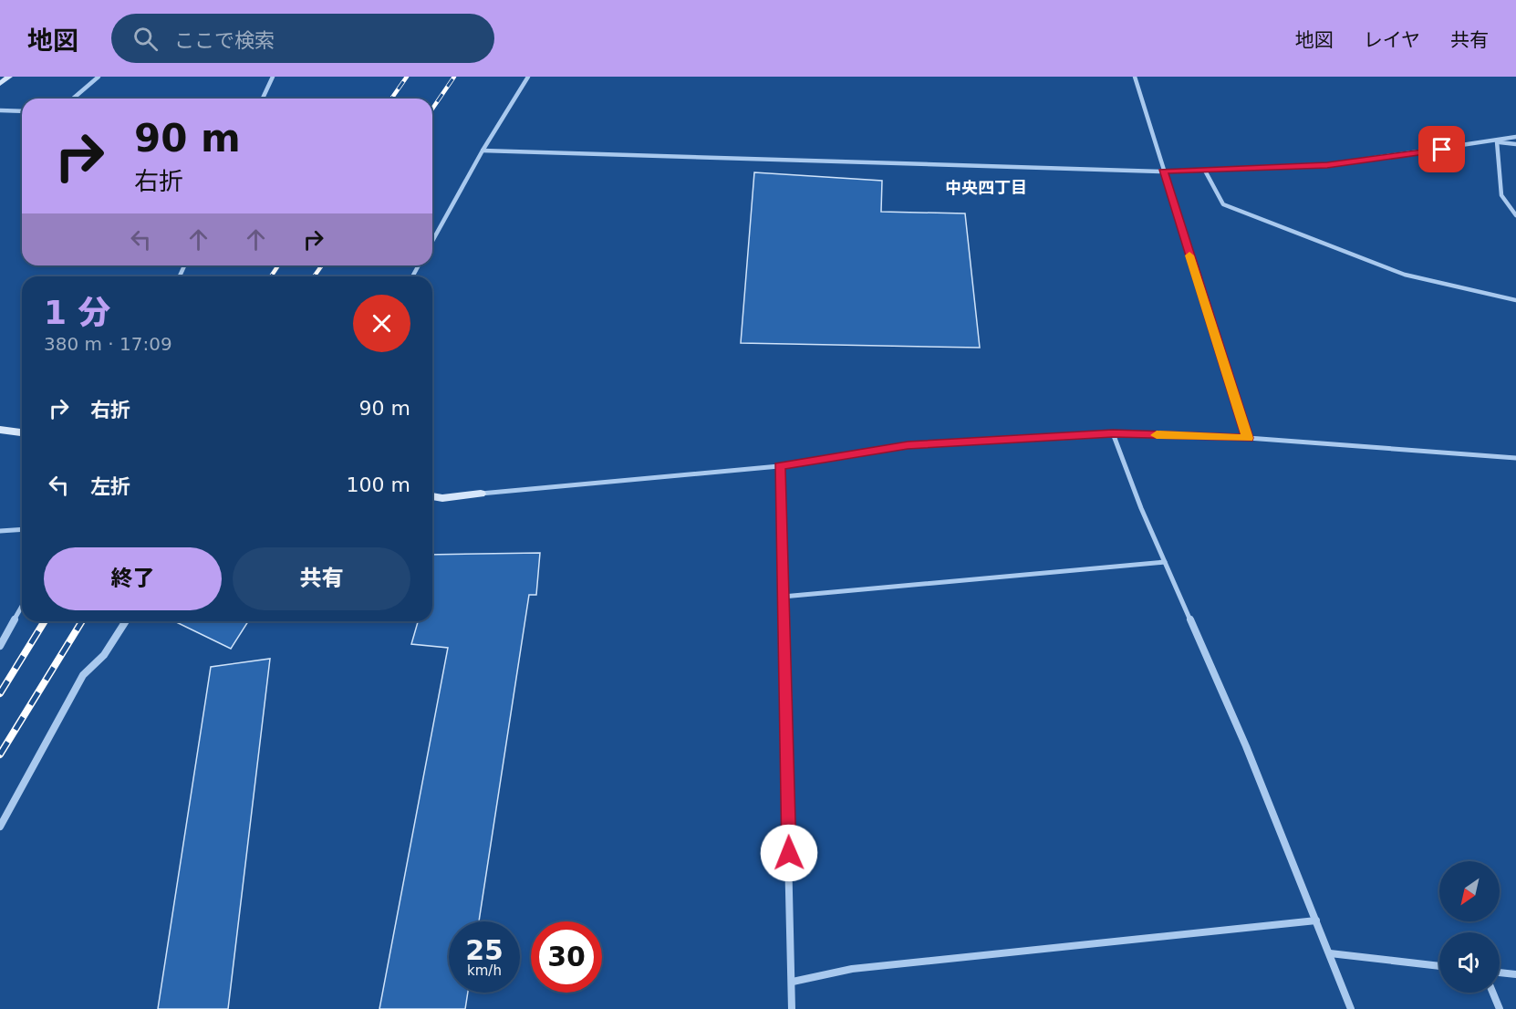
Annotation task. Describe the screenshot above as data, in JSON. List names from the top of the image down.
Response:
{
  "districts": ["中央四丁目"],
  "north": "bottom left",
  "page": {
    "header": "地図",
    "search": "ここで検索",
    "nav": ["地図", "レイヤ", "共有"],
    "turn": ["90 m", "右折"],
    "heading": ["1 分", "380 m · 17:09"],
    "list": [
      {
        "name": "右折",
        "value": "90 m"
      },
      {
        "name": "左折",
        "value": "100 m"
      }
    ],
    "buttons": ["終了", "共有"],
    "speed": "25 km/h",
    "limit": "30"
  }
}
